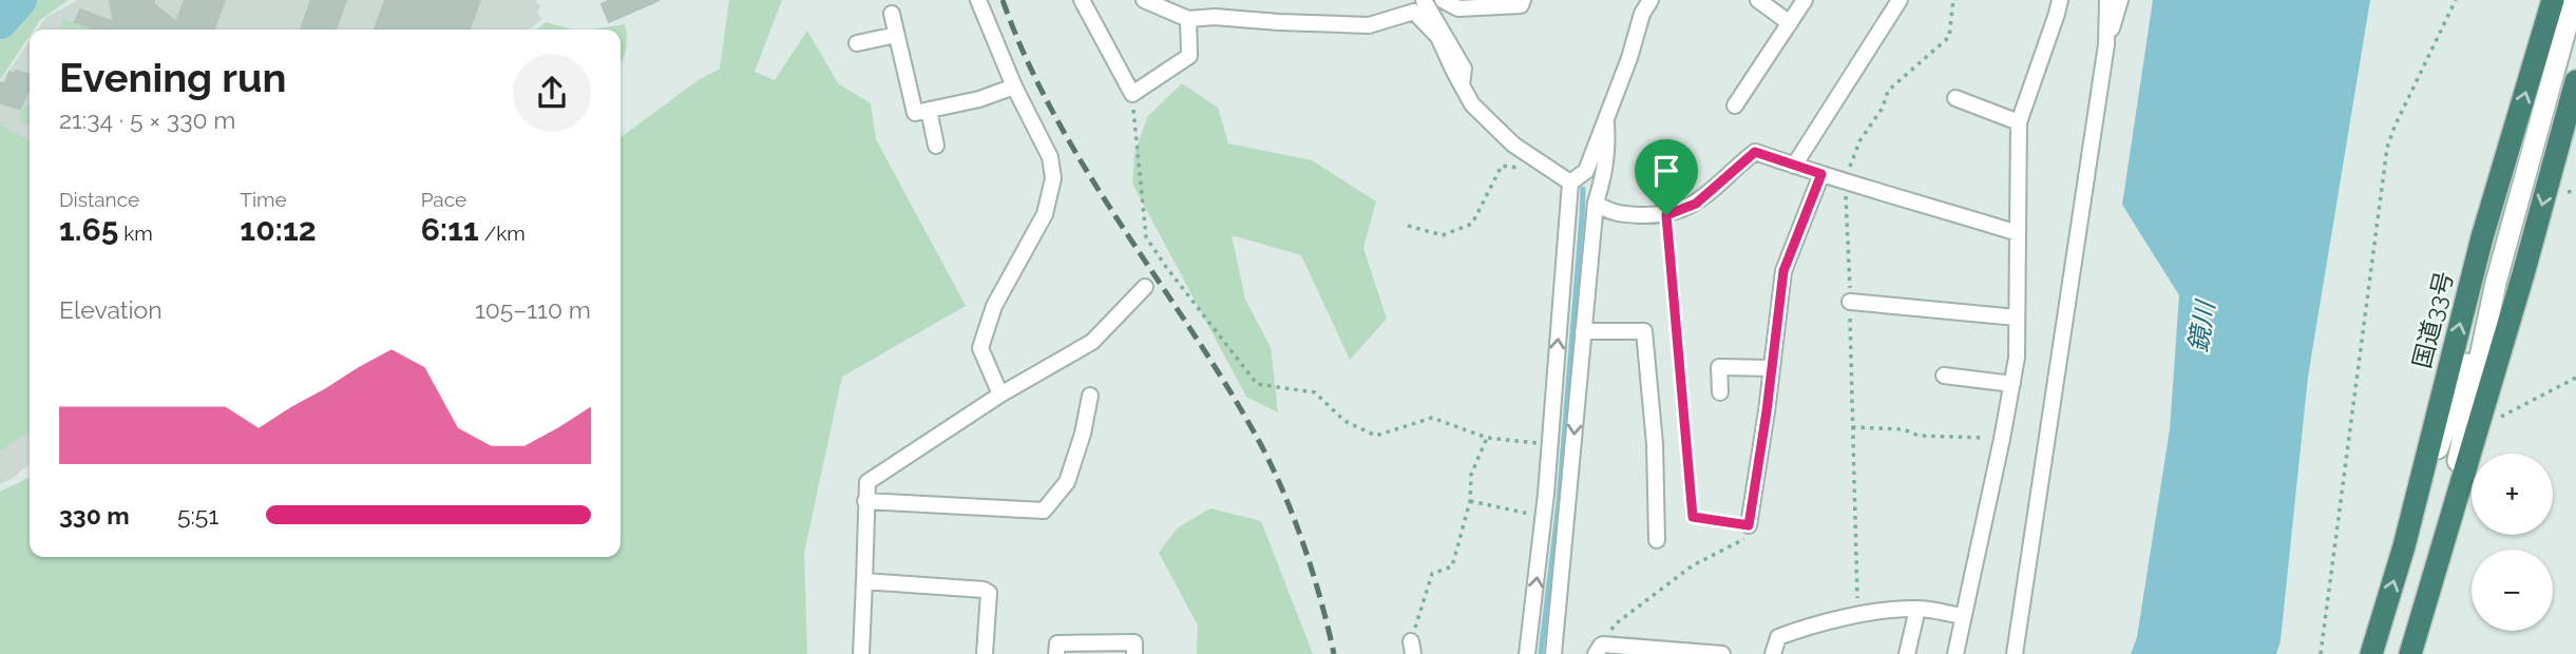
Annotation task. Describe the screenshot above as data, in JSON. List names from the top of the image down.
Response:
{
  "streets": {
    "highway": ["国道33号"]
  },
  "water": ["鏡川"],
  "page": {
    "heading": ["Evening run", "21:34 · 5 × 330 m"],
    "stats": [
      ["Distance", "1.65 km"],
      ["Time", "10:12"],
      ["Pace", "6:11 /km"]
    ],
    "chart": ["Elevation", "105–110 m"],
    "map_buttons": ["+", "−"],
    "list": [
      {
        "name": "330 m",
        "note": "5:51"
      }
    ]
  }
}
